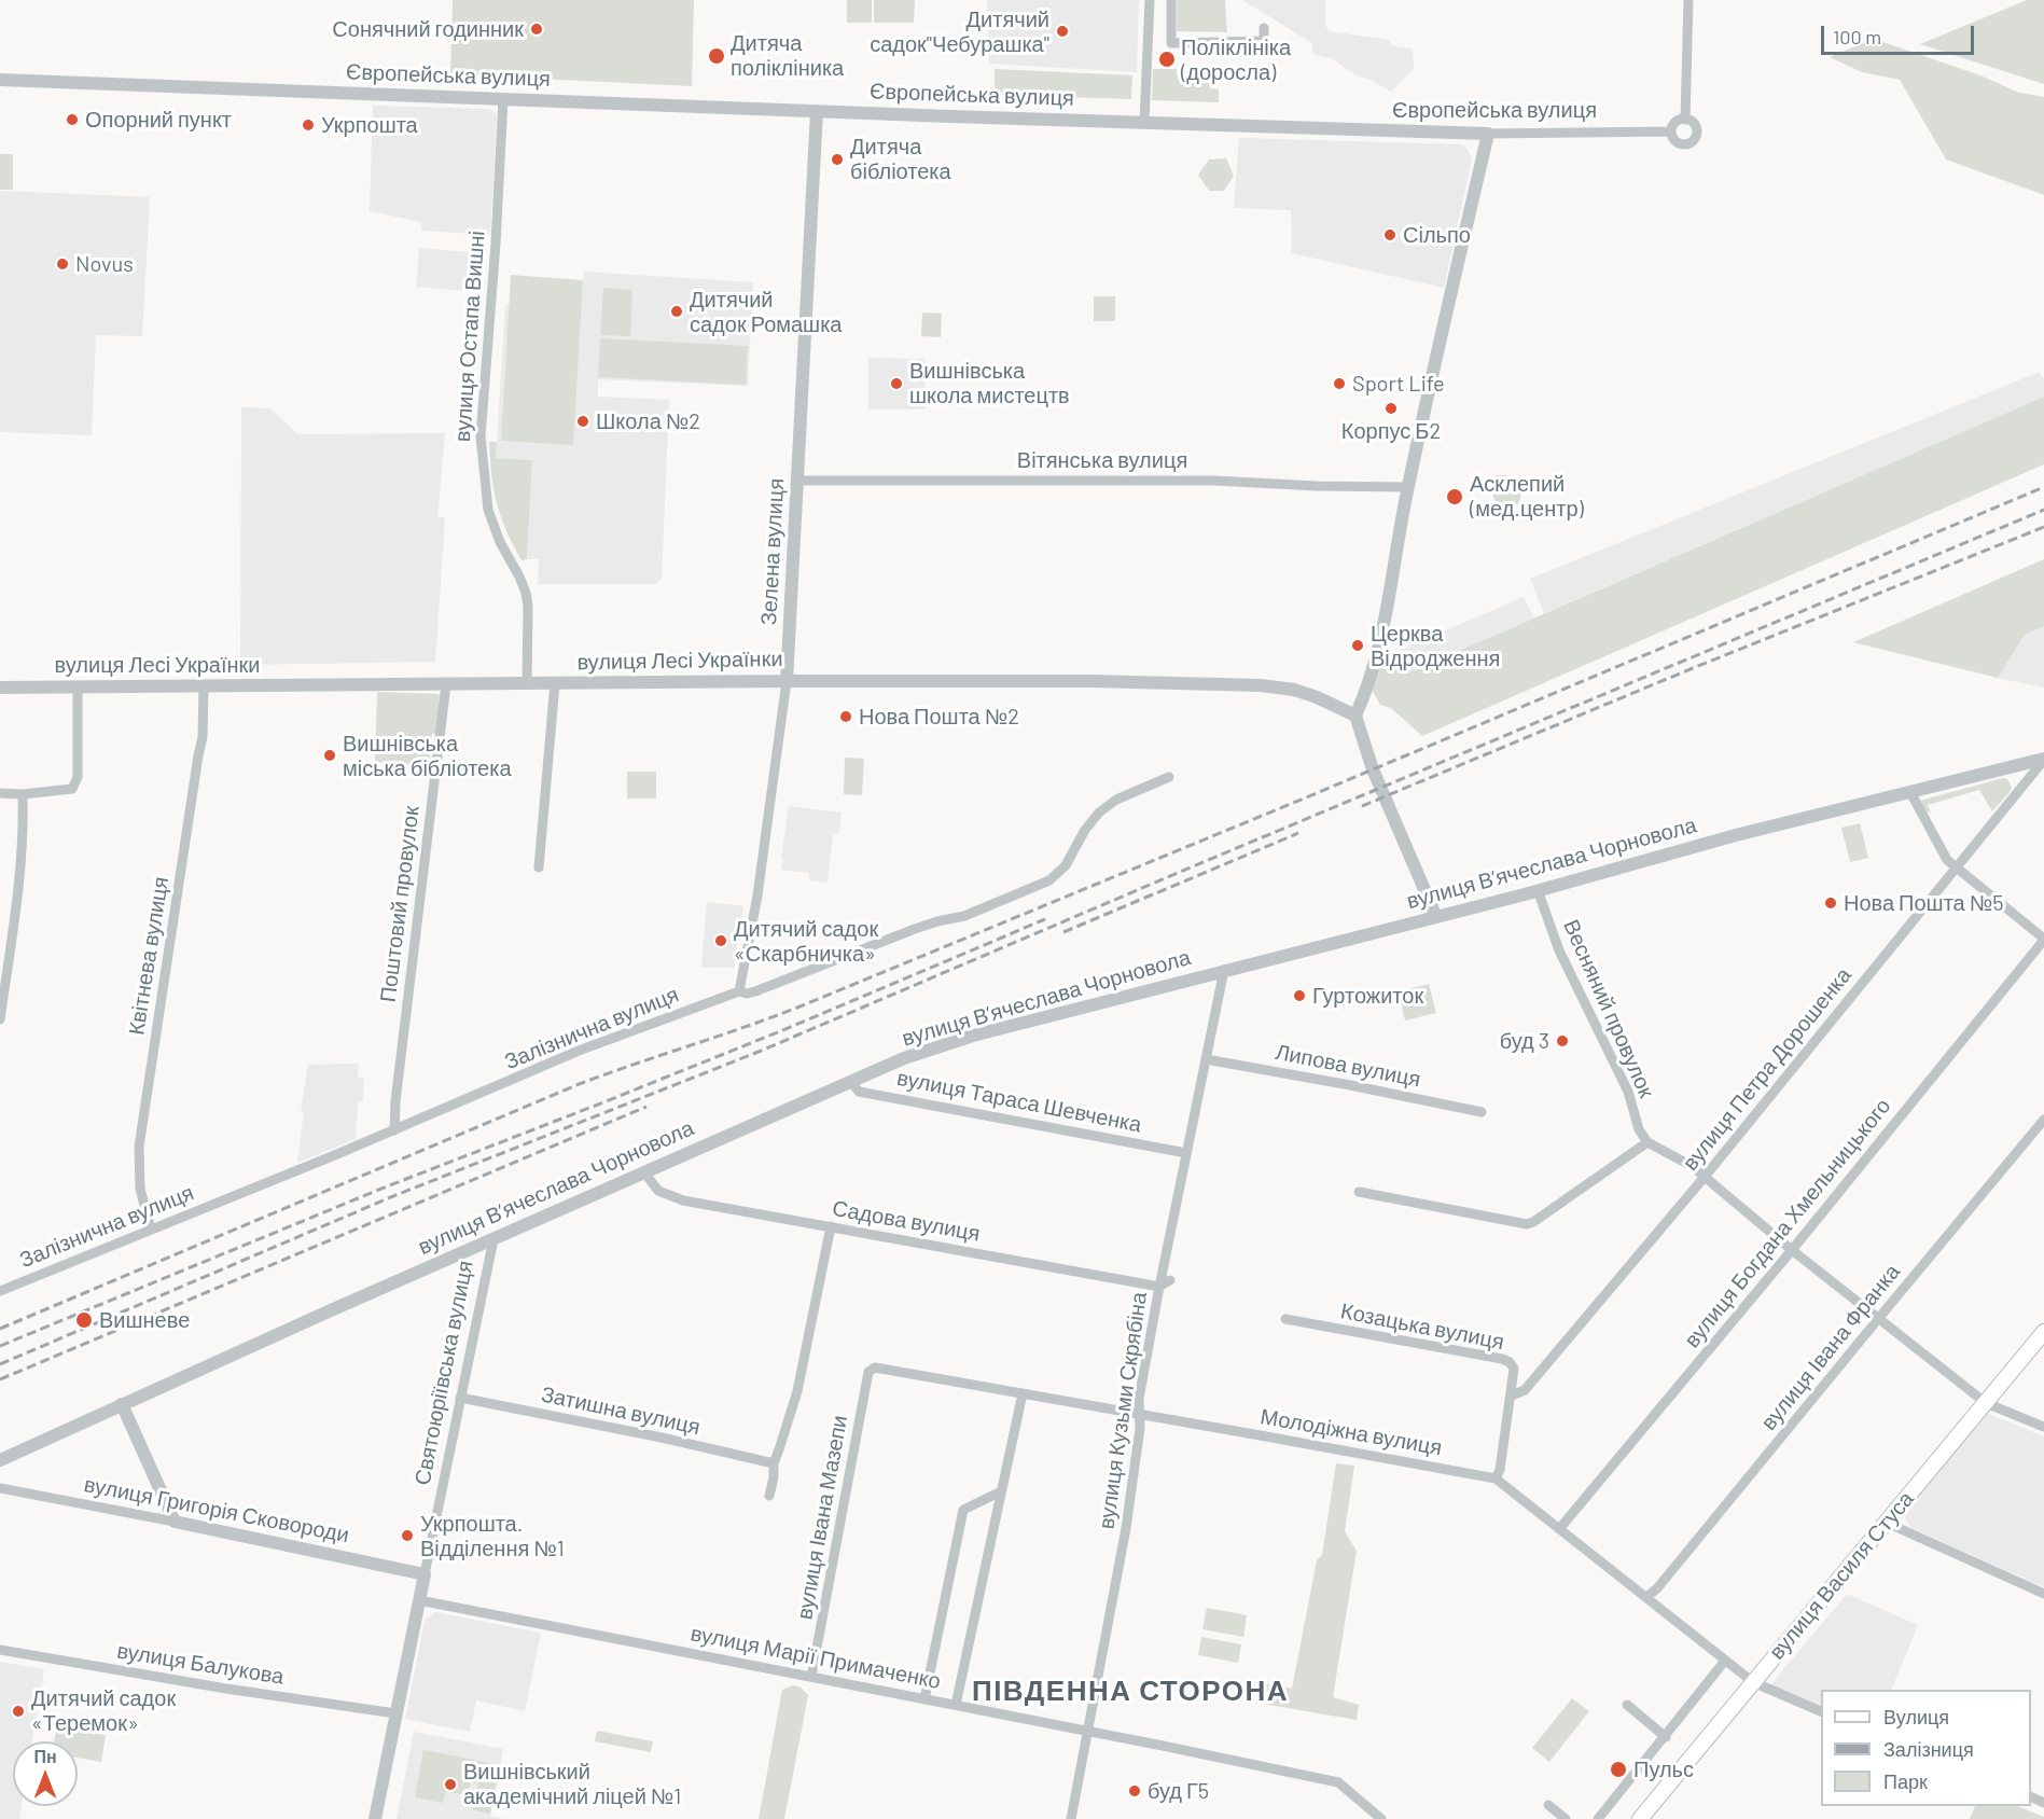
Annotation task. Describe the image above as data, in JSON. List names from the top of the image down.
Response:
{
  "streets": {
    "main road": ["вулиця Василя Стуса"],
    "street": [
      "Європейська вулиця",
      "вулиця Остапа Вишні",
      "Вітянська вулиця",
      "Зелена вулиця",
      "вулиця Лесі Українки",
      "вулиця Вʼячеслава Чорновола",
      "Поштовий провулок",
      "Квітнева вулиця",
      "Весняний провулок",
      "Залізнична вулиця",
      "Липова вулиця",
      "вулиця Петра Дорошенка",
      "вулиця Тараса Шевченка",
      "Садова вулиця",
      "вулиця Богдана Хмельницького",
      "Козацька вулиця",
      "вулиця Івана Франка",
      "Святоюріївська вулиця",
      "Затишна вулиця",
      "вулиця Кузьми Скрябіна",
      "Молодіжна вулиця",
      "вулиця Григорія Сковороди",
      "вулиця Івана Мазепи",
      "вулиця Марії Примаченко",
      "вулиця Балукова"
    ]
  },
  "crossings": [
    ["Європейська вулиця", "вулиця Остапа Вишні"],
    ["Європейська вулиця", "Зелена вулиця"],
    ["вулиця Остапа Вишні", "вулиця Лесі Українки"],
    ["Вітянська вулиця", "Зелена вулиця"],
    ["Зелена вулиця", "вулиця Лесі Українки"],
    ["Зелена вулиця", "Залізнична вулиця"],
    ["вулиця Лесі Українки", "Поштовий провулок"],
    ["вулиця Лесі Українки", "Квітнева вулиця"],
    ["вулиця Вʼячеслава Чорновола", "Весняний провулок"],
    ["вулиця Вʼячеслава Чорновола", "вулиця Петра Дорошенка"],
    ["вулиця Вʼячеслава Чорновола", "вулиця Тараса Шевченка"],
    ["вулиця Вʼячеслава Чорновола", "Садова вулиця"],
    ["вулиця Вʼячеслава Чорновола", "Святоюріївська вулиця"],
    ["вулиця Вʼячеслава Чорновола", "вулиця Кузьми Скрябіна"],
    ["Поштовий провулок", "Залізнична вулиця"],
    ["Квітнева вулиця", "Залізнична вулиця"],
    ["Липова вулиця", "вулиця Кузьми Скрябіна"],
    ["вулиця Петра Дорошенка", "Козацька вулиця"],
    ["вулиця Тараса Шевченка", "вулиця Кузьми Скрябіна"],
    ["Садова вулиця", "вулиця Кузьми Скрябіна"],
    ["вулиця Богдана Хмельницького", "Молодіжна вулиця"],
    ["Козацька вулиця", "Молодіжна вулиця"],
    ["вулиця Івана Франка", "Молодіжна вулиця"],
    ["Святоюріївська вулиця", "Затишна вулиця"],
    ["Святоюріївська вулиця", "вулиця Григорія Сковороди"],
    ["Святоюріївська вулиця", "вулиця Марії Примаченко"],
    ["Святоюріївська вулиця", "вулиця Балукова"],
    ["вулиця Кузьми Скрябіна", "Молодіжна вулиця"],
    ["вулиця Кузьми Скрябіна", "вулиця Марії Примаченко"],
    ["Молодіжна вулиця", "вулиця Івана Мазепи"],
    ["Молодіжна вулиця", "вулиця Василя Стуса"],
    ["вулиця Івана Мазепи", "вулиця Марії Примаченко"]
  ],
  "districts": ["ПІВДЕННА СТОРОНА"],
  "places": [
    "Сонячний годинник",
    "Дитячий садок\"Чебурашка\"",
    "Дитяча полікліника",
    "Поліклініка (доросла)",
    "Опорний пункт",
    "Укрпошта",
    "Дитяча бібліотека",
    "Сільпо",
    "Novus",
    "Дитячий садок Ромашка",
    "Вишнівська школа мистецтв",
    "Sport Life",
    "Корпус Б2",
    "Школа №2",
    "Асклепий (мед.центр)",
    "Церква Відродження",
    "Нова Пошта №2",
    "Вишнівська міська бібліотека",
    "Нова Пошта №5",
    "Дитячий садок «Скарбничка»",
    "Гуртожиток",
    "буд 3",
    "Вишневе",
    "Укрпошта. Відділення №1",
    "Дитячий садок «Теремок»",
    "Пульс",
    "Вишнівський академічний ліцей №1",
    "буд Г5"
  ],
  "legend": ["Вулиця", "Залізниця", "Парк"],
  "scale_bar": "100 m",
  "north": "top"
}
